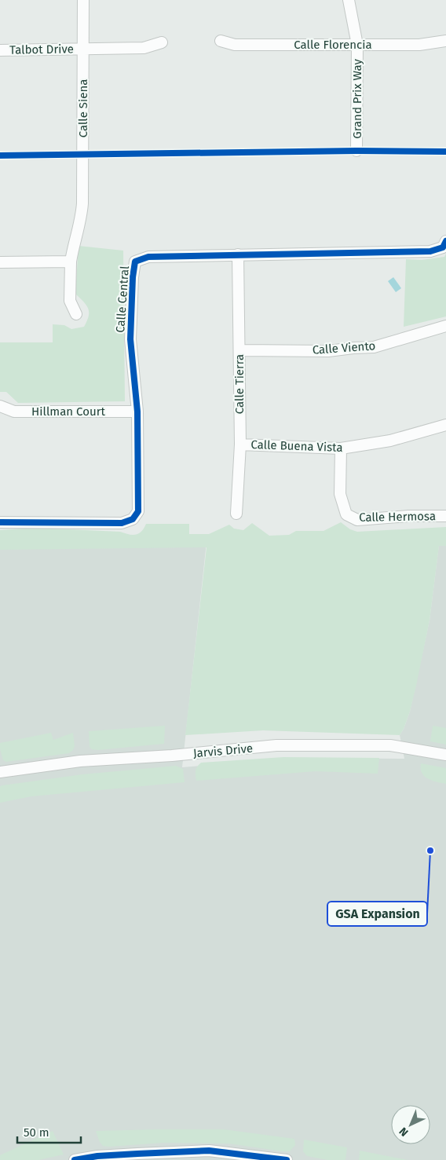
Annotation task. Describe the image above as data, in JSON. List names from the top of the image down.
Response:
{
  "streets": {
    "street": [
      "Calle Florencia",
      "Talbot Drive",
      "Grand Prix Way",
      "Calle Siena",
      "Calle Central",
      "Calle Viento",
      "Calle Tierra",
      "Hillman Court",
      "Calle Buena Vista",
      "Calle Hermosa",
      "Jarvis Drive"
    ]
  },
  "crossings": [
    ["Calle Florencia", "Grand Prix Way"],
    ["Talbot Drive", "Calle Siena"],
    ["Calle Central", "Calle Tierra"],
    ["Calle Central", "Hillman Court"],
    ["Calle Viento", "Calle Tierra"],
    ["Calle Tierra", "Calle Buena Vista"],
    ["Calle Buena Vista", "Calle Hermosa"]
  ],
  "places": ["GSA Expansion"],
  "scale_bar": "50 m",
  "north": "bottom left"
}
